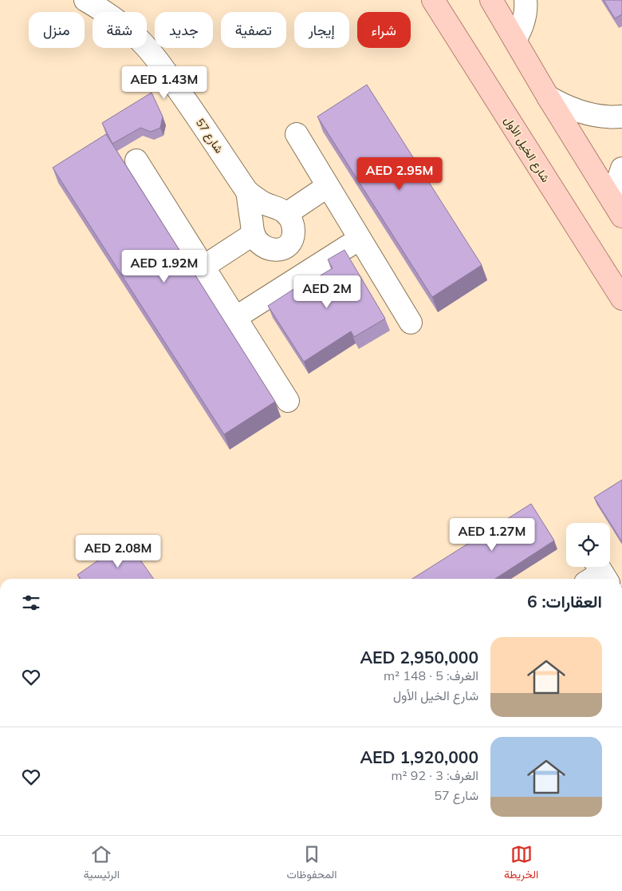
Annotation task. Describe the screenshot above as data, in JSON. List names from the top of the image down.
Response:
{
  "streets": {
    "main road": ["شارع الخيل الأول"],
    "street": ["شارع 57"]
  },
  "page": {
    "chip": [
      "شراء",
      "إيجار",
      "تصفية",
      "جديد",
      "شقة",
      "منزل"
    ],
    "price": [
      "AED 1.43M",
      "AED 2.95M",
      "AED 1.92M",
      "AED 2M",
      "AED 1.27M",
      "AED 2.08M"
    ],
    "heading": "العقارات: 6",
    "list": [
      {
        "name": "AED 2,950,000",
        "note": "الغرف: 5 · 148 m² · شارع الخيل الأول"
      },
      {
        "name": "AED 1,920,000",
        "note": "الغرف: 3 · 92 m² · شارع 57"
      }
    ],
    "tabs": ["الخريطة", "المحفوظات", "الرئيسية"]
  }
}
